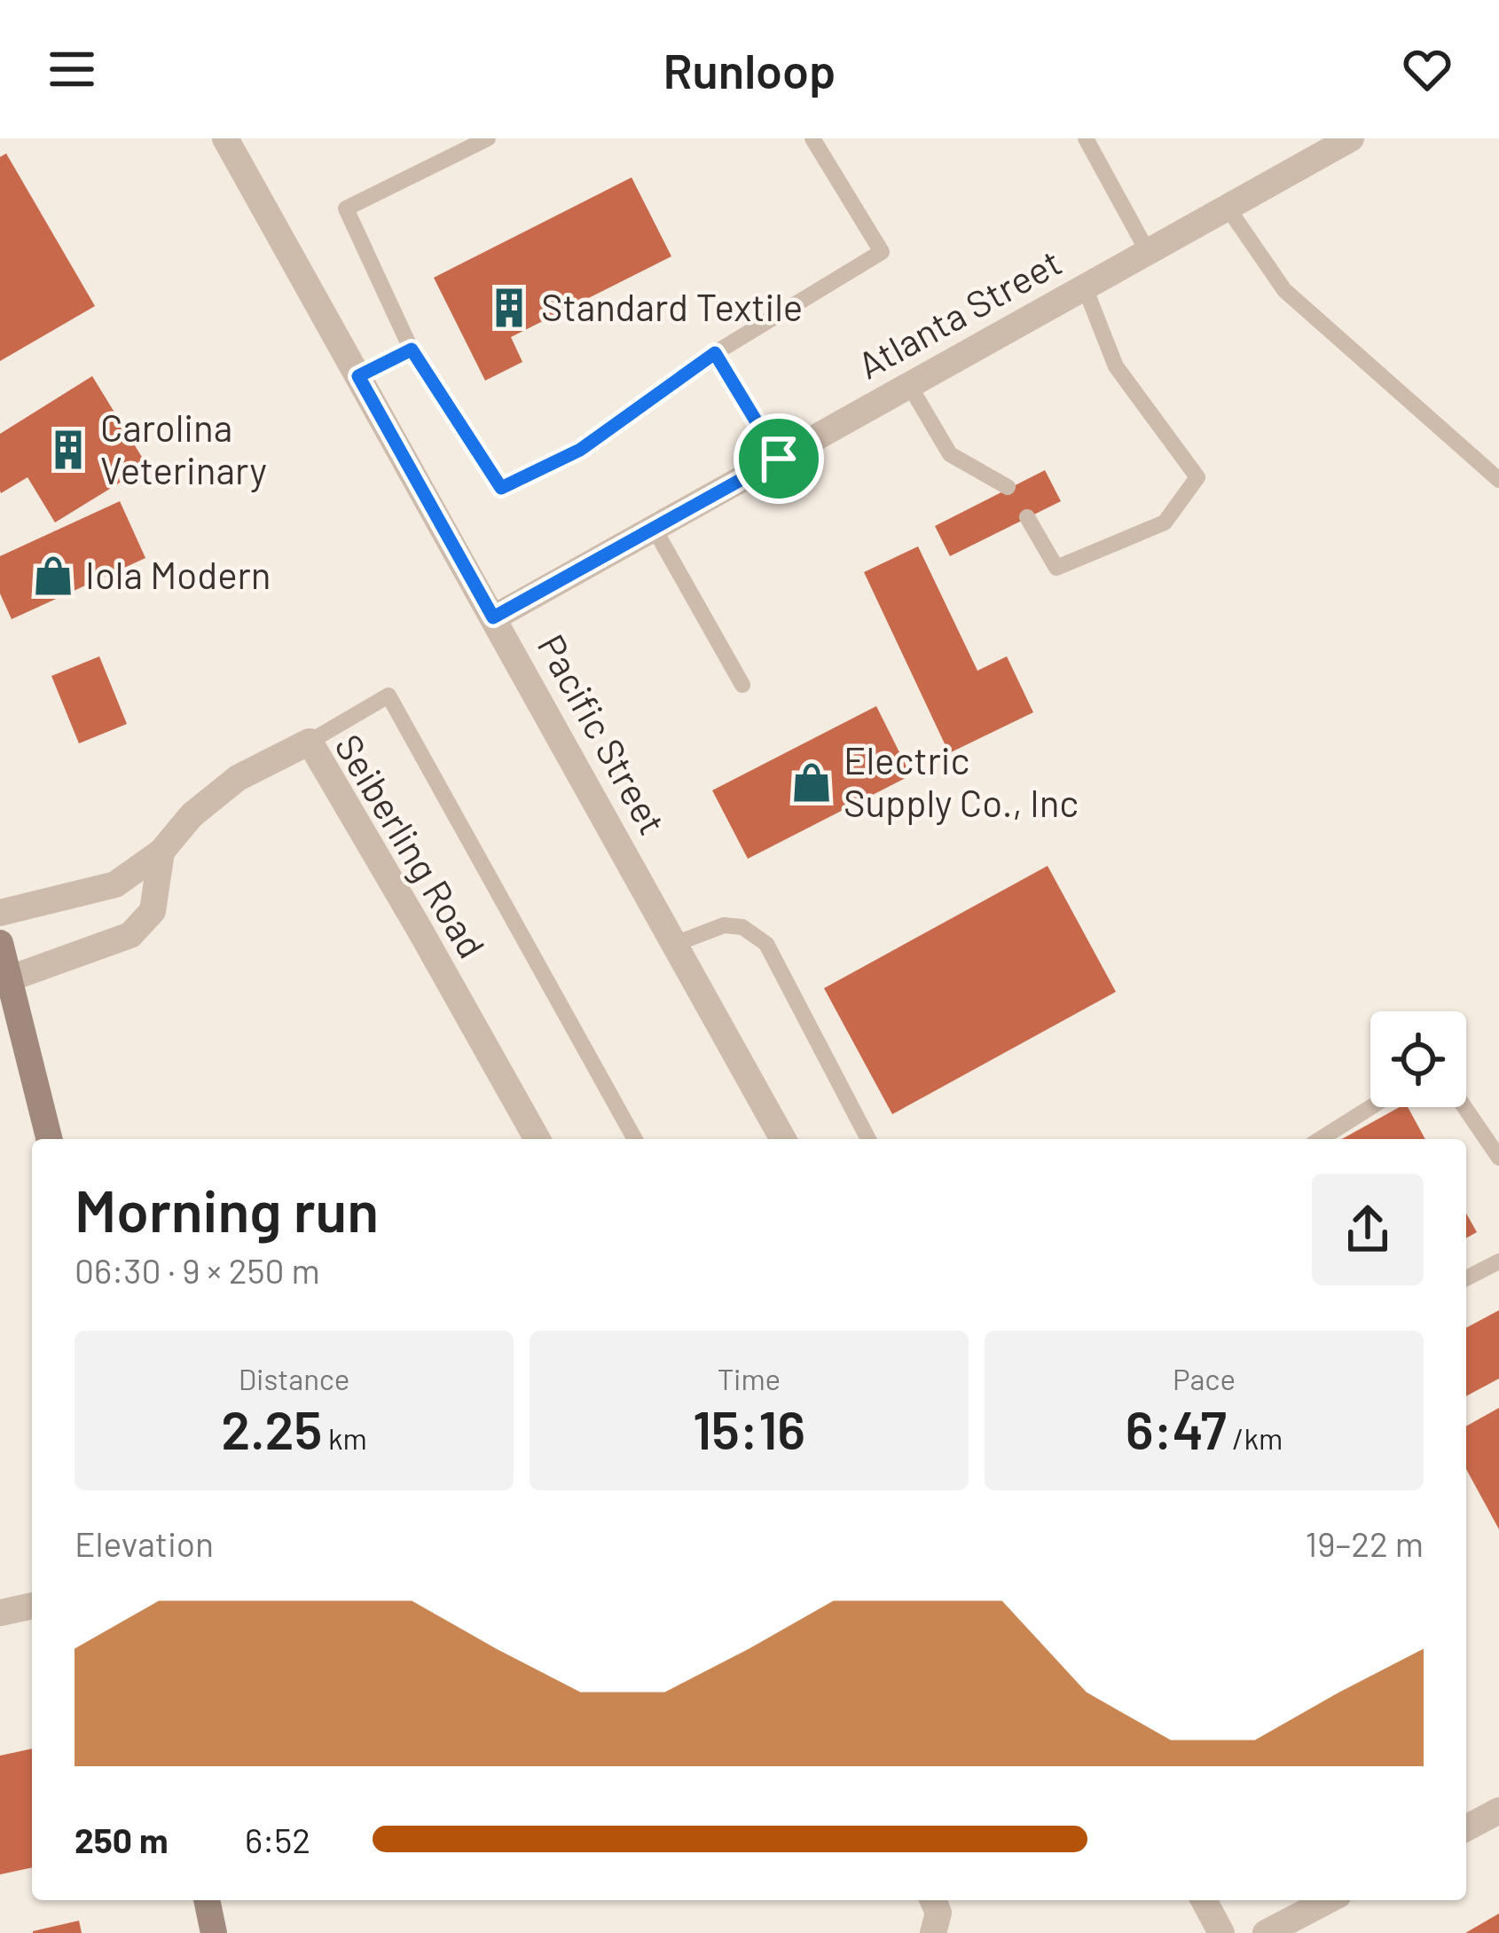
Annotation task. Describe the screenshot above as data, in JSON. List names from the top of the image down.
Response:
{
  "streets": {
    "street": ["Atlanta Street", "Pacific Street", "Seiberling Road"]
  },
  "crossings": [
    ["Atlanta Street", "Pacific Street"]
  ],
  "places": {
    "building": ["Standard Textile", "Carolina Veterinary"],
    "shop": ["Iola Modern", "Electric Supply Co., Inc"]
  },
  "page": {
    "header": "Runloop",
    "heading": ["Morning run", "06:30 · 9 × 250 m"],
    "stats": [
      ["Distance", "2.25 km"],
      ["Time", "15:16"],
      ["Pace", "6:47 /km"]
    ],
    "chart": ["Elevation", "19–22 m"],
    "list": [
      {
        "name": "250 m",
        "note": "6:52"
      }
    ]
  }
}
